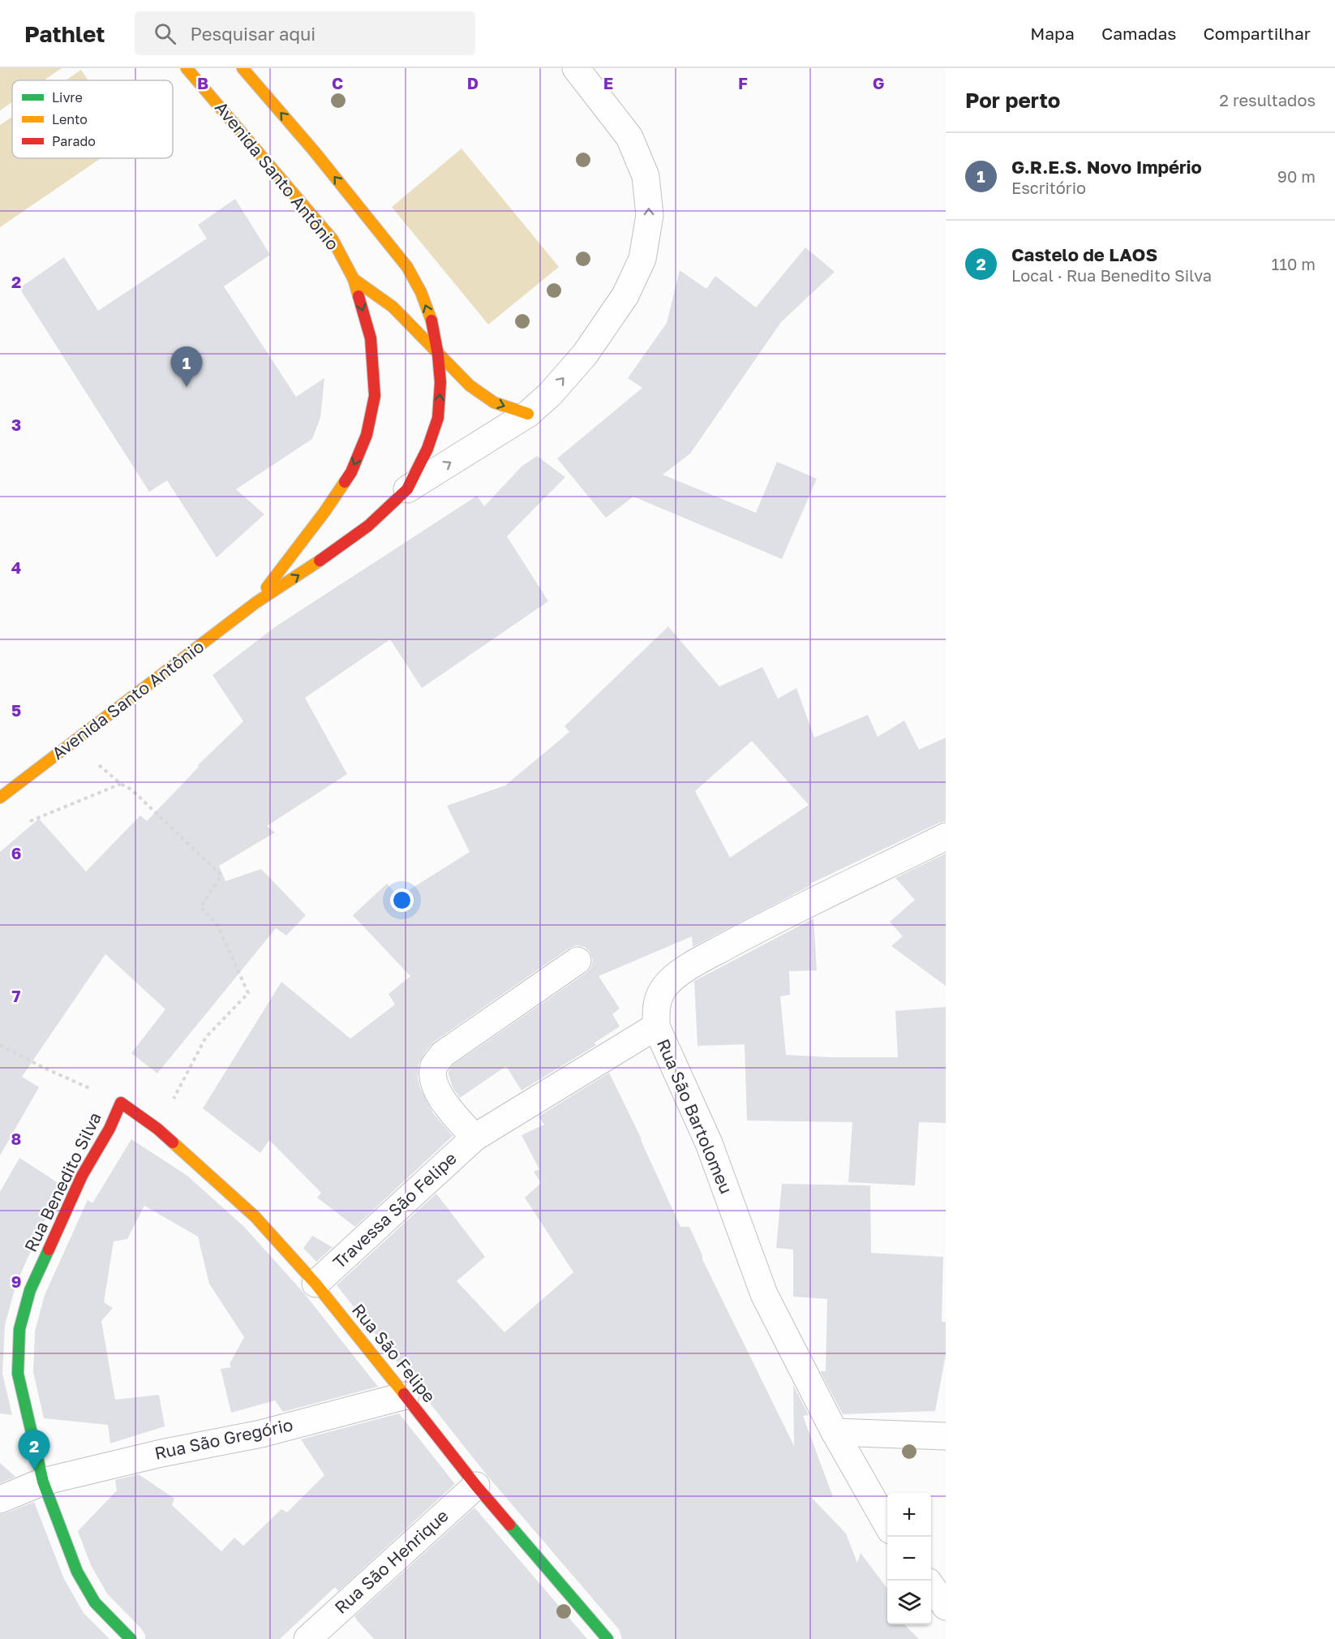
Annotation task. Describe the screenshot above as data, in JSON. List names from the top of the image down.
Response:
{
  "streets": {
    "main road": ["Avenida Santo Antônio", "Rua Benedito Silva", "Rua São Felipe"],
    "street": [
      "Rua São Bartolomeu",
      "Travessa São Felipe",
      "Rua São Gregório",
      "Rua São Henrique"
    ]
  },
  "crossings": [
    ["Rua São Bartolomeu", "Travessa São Felipe"],
    ["Rua Benedito Silva", "Rua São Felipe"],
    ["Rua Benedito Silva", "Rua São Gregório"],
    ["Travessa São Felipe", "Rua São Felipe"],
    ["Rua São Felipe", "Rua São Gregório"],
    ["Rua São Felipe", "Rua São Henrique"]
  ],
  "legend": ["Livre", "Lento", "Parado"],
  "page": {
    "header": "Pathlet",
    "search": "Pesquisar aqui",
    "nav": ["Mapa", "Camadas", "Compartilhar"],
    "heading": ["Por perto", "2 resultados"],
    "list": [
      {
        "mark": "1",
        "name": "G.R.E.S. Novo Império",
        "note": "Escritório",
        "value": "90 m"
      },
      {
        "mark": "2",
        "name": "Castelo de LAOS",
        "note": "Local · Rua Benedito Silva",
        "value": "110 m"
      }
    ],
    "pins": ["1", "2"],
    "map_buttons": ["+", "−"]
  },
  "grid": {
    "columns": [
      "B",
      "C",
      "D",
      "E",
      "F",
      "G"
    ],
    "rows": [
      "2",
      "3",
      "4",
      "5",
      "6",
      "7",
      "8",
      "9"
    ]
  }
}
